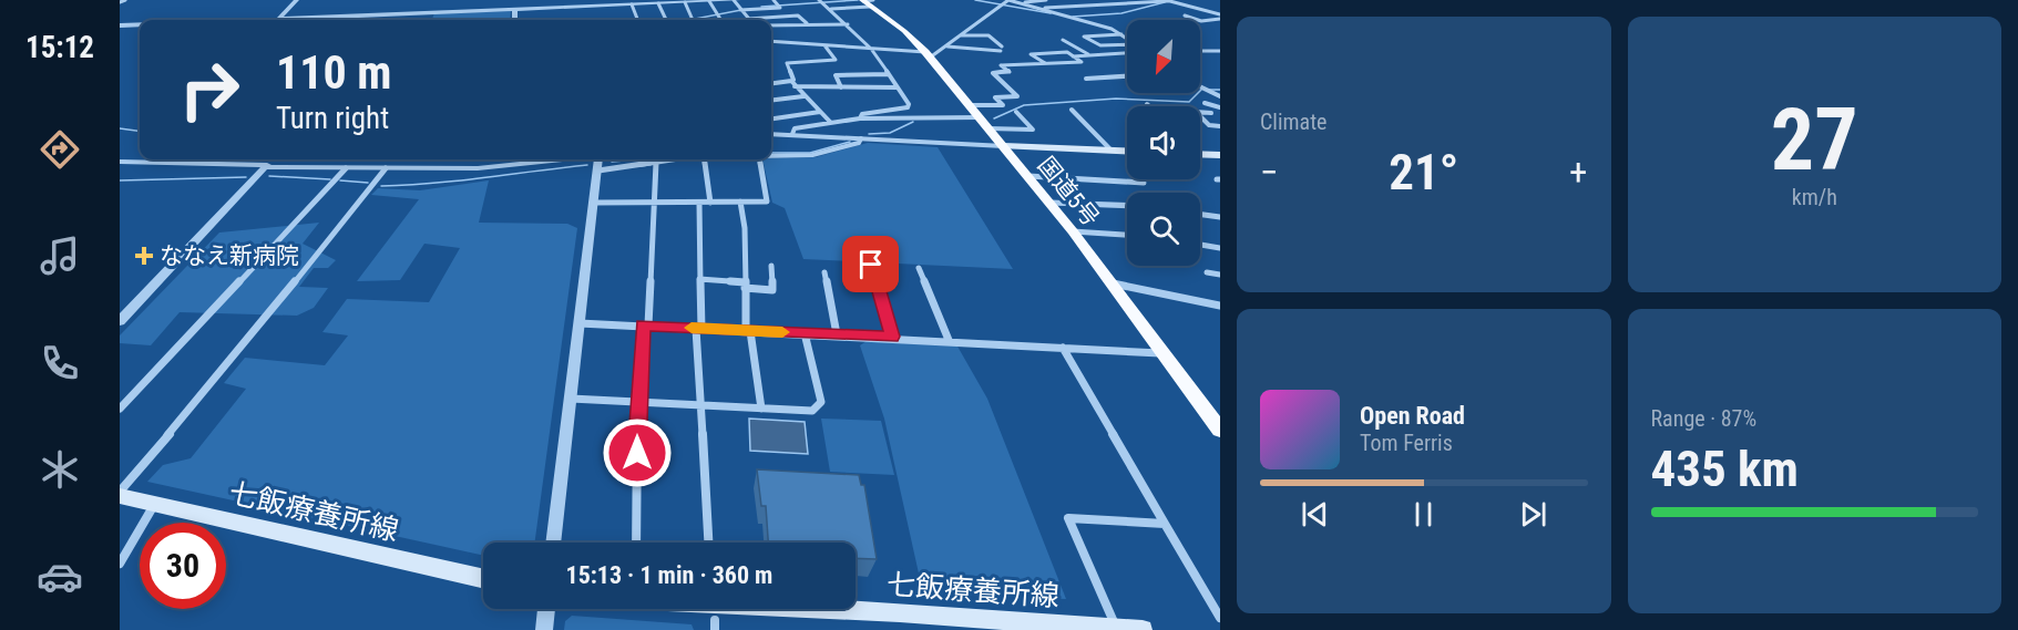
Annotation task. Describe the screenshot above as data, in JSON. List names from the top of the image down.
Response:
{
  "streets": {
    "highway": ["国道5号"],
    "main road": ["七飯療養所線"]
  },
  "places": {
    "health": ["ななえ新病院"]
  },
  "north": "bottom left",
  "page": {
    "tabs": "15:12",
    "tile": [
      "Climate",
      ["27", "km/h"],
      ["Range · 87%", "435 km"]
    ],
    "turn": ["110 m", "Turn right"],
    "heat": ["−", "21°", "+"],
    "song": ["Open Road", "Tom Ferris"],
    "limit": "30",
    "trip": "15:13 · 1 min · 360 m"
  }
}
